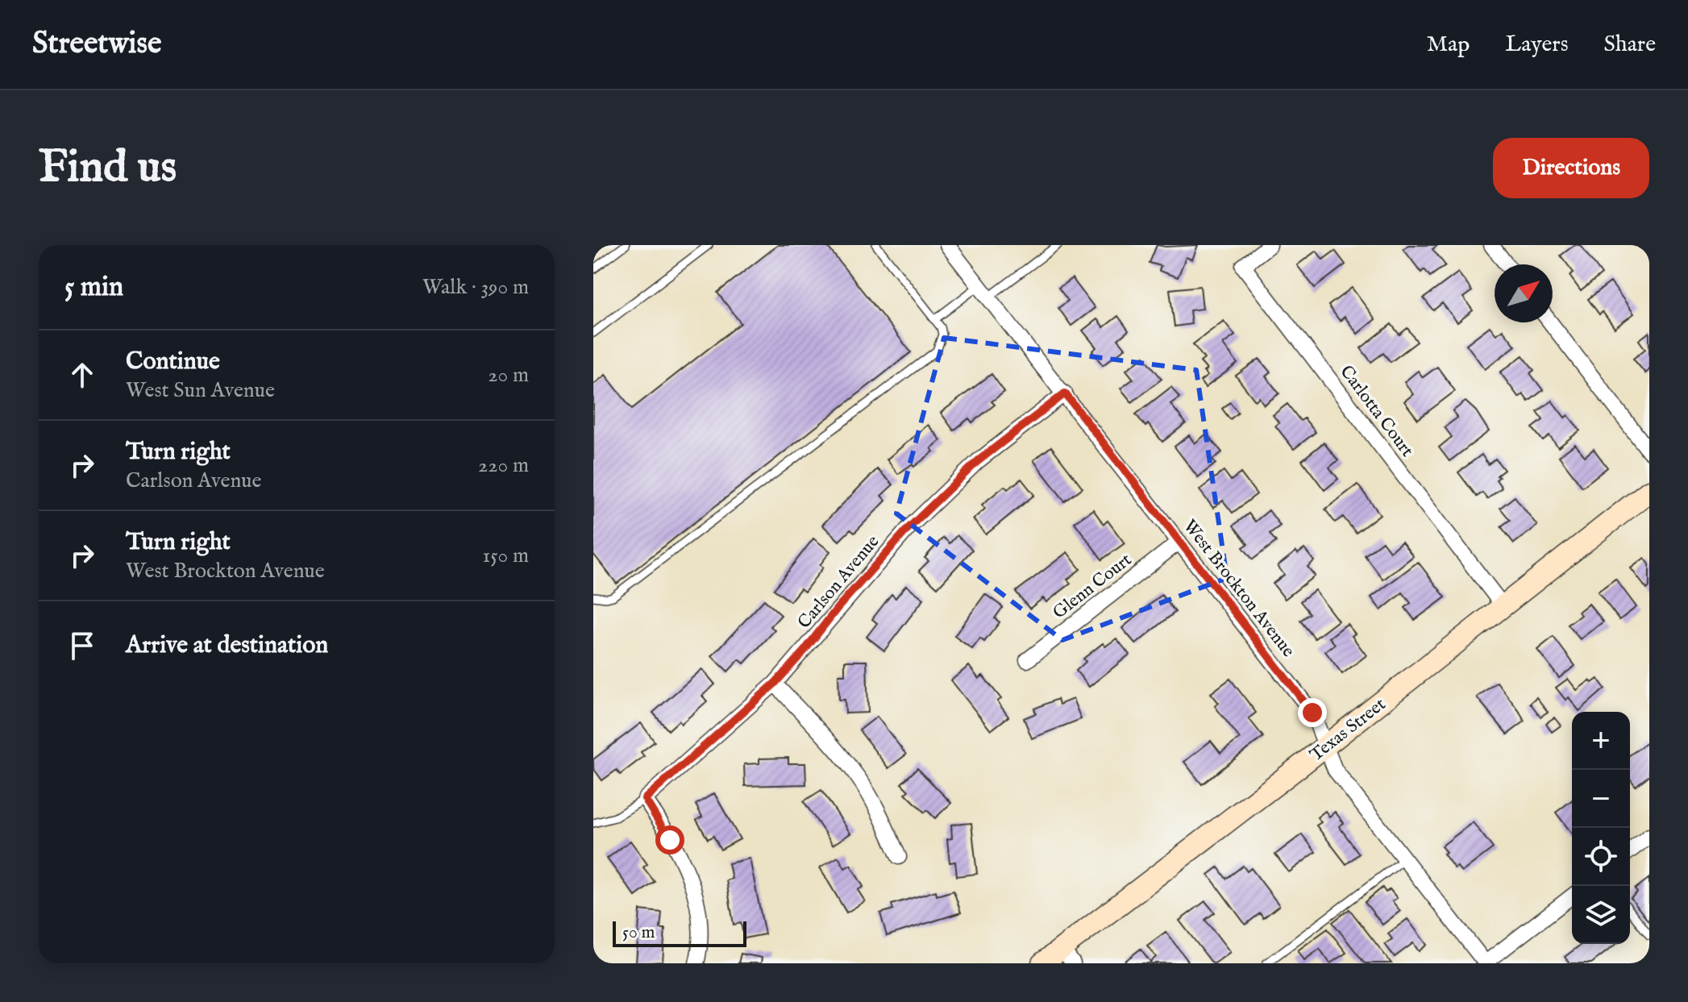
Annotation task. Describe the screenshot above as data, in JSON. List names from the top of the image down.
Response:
{
  "streets": {
    "street": [
      "Carlotta Court",
      "Carlson Avenue",
      "Glenn Court",
      "West Brockton Avenue",
      "Texas Street"
    ]
  },
  "crossings": [
    ["Carlotta Court", "Texas Street"],
    ["Carlson Avenue", "West Brockton Avenue"],
    ["Glenn Court", "West Brockton Avenue"],
    ["West Brockton Avenue", "Texas Street"]
  ],
  "scale_bar": "50 m",
  "north": "top right",
  "page": {
    "header": "Streetwise",
    "nav": ["Map", "Layers", "Share"],
    "buttons": "Directions",
    "title": "Find us",
    "heading": ["5 min", "Walk · 390 m"],
    "list": [
      ["Continue", "West Sun Avenue", "20 m"],
      ["Turn right", "Carlson Avenue", "220 m"],
      ["Turn right", "West Brockton Avenue", "150 m"],
      "Arrive at destination"
    ],
    "map_buttons": ["+", "−"],
    "scale": "50 m"
  }
}
